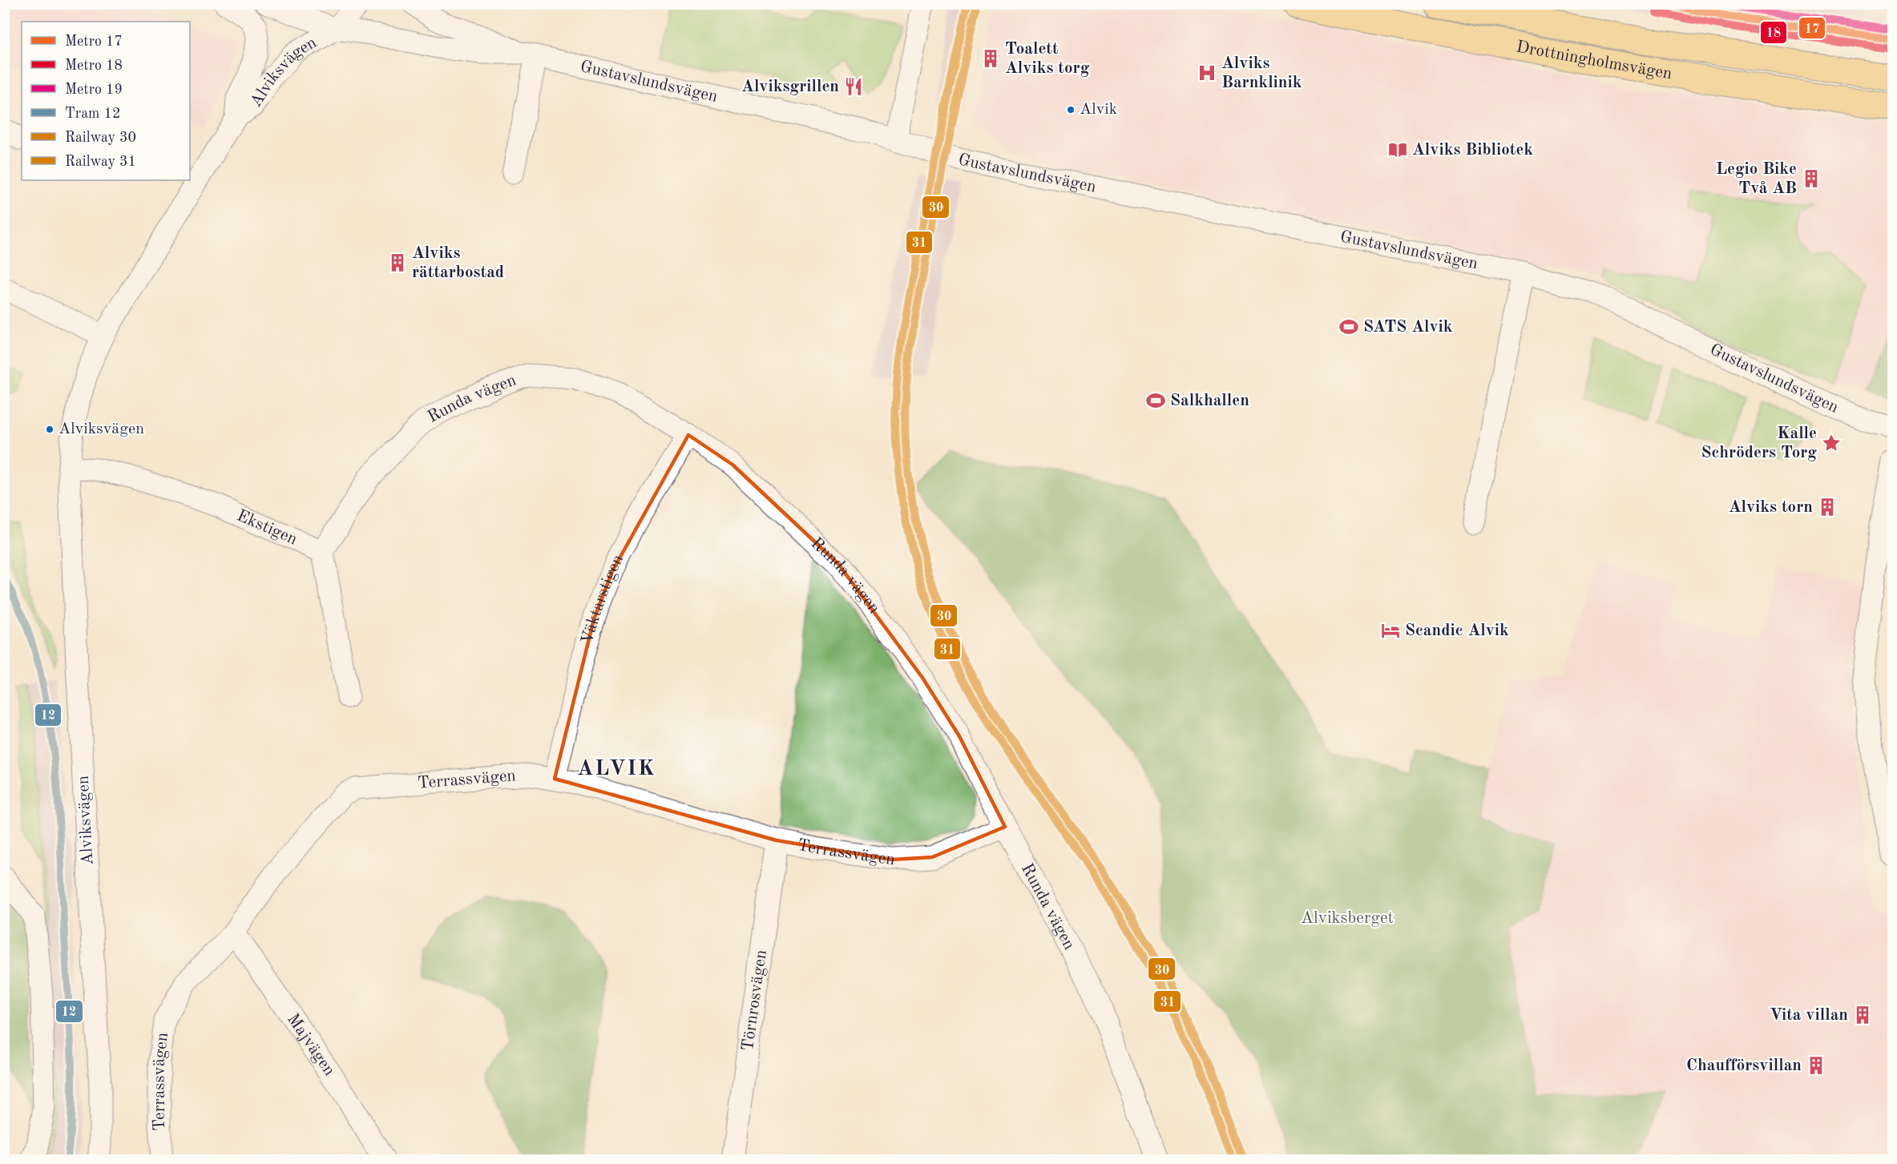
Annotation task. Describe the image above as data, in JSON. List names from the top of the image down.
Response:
{
  "streets": {
    "main road": ["Drottningholmsvägen"],
    "street": [
      "Alviksvägen",
      "Gustavslundsvägen",
      "Runda vägen",
      "Ekstigen",
      "Väktarstigen",
      "Terrassvägen",
      "Törnrosvägen",
      "Majvägen"
    ]
  },
  "crossings": [
    ["Alviksvägen", "Gustavslundsvägen"],
    ["Alviksvägen", "Ekstigen"],
    ["Runda vägen", "Ekstigen"],
    ["Runda vägen", "Väktarstigen"],
    ["Runda vägen", "Terrassvägen"],
    ["Väktarstigen", "Terrassvägen"],
    ["Terrassvägen", "Törnrosvägen"],
    ["Terrassvägen", "Majvägen"]
  ],
  "districts": ["ALVIK"],
  "parks": ["Alviksberget"],
  "places": {
    "building": [
      "Toalett Alviks torg",
      "Legio Bike Två AB",
      "Alviks rättarbostad",
      "Alviks torn",
      "Vita villan",
      "Chaufförsvillan"
    ],
    "hospital": ["Alviks Barnklinik"],
    "restaurant": ["Alviksgrillen"],
    "other": ["Alvik", "Alviksvägen"],
    "library": ["Alviks Bibliotek"],
    "sports": ["SATS Alvik", "Salkhallen"],
    "place": ["Kalle Schröders Torg"],
    "hotel": ["Scandic Alvik"]
  },
  "lines": [
    "metro line 17",
    "metro line 19",
    "rail line 30",
    "rail line 31",
    "metro line 18",
    "tram line 12"
  ],
  "legend": [
    "Metro 17",
    "Metro 18",
    "Metro 19",
    "Tram 12",
    "Railway 30",
    "Railway 31"
  ]
}
